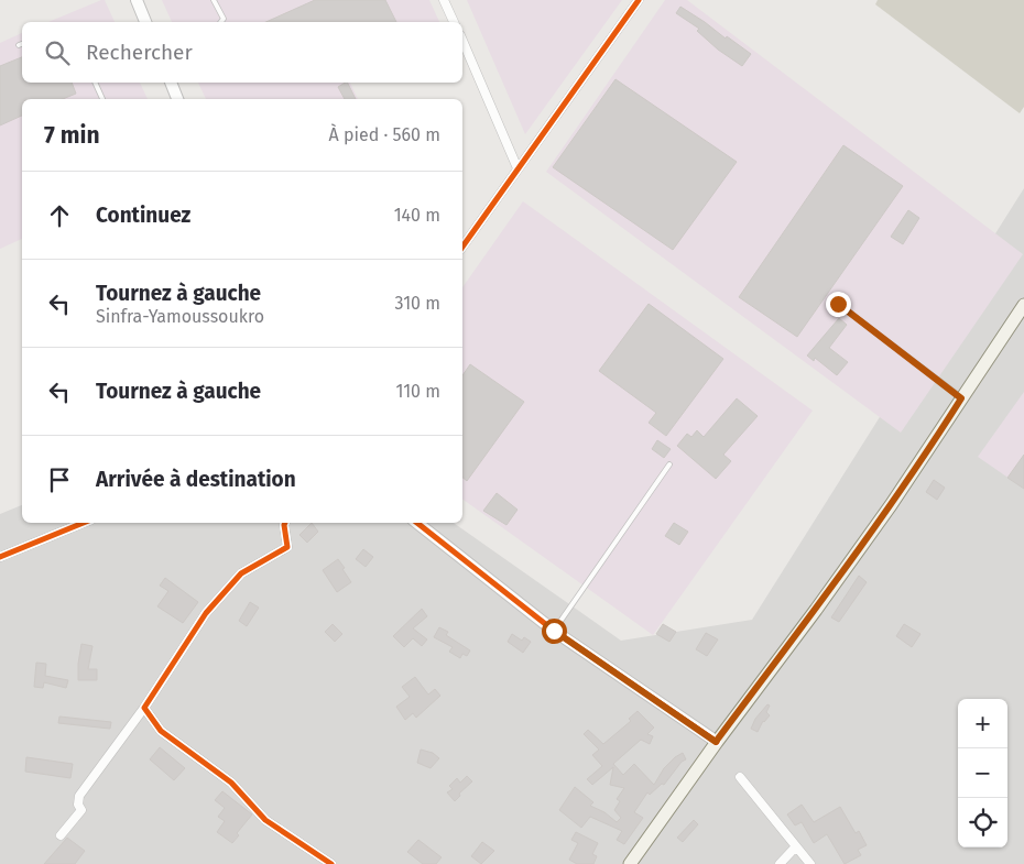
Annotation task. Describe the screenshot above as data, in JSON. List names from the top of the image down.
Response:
{
  "page": {
    "search": "Rechercher",
    "heading": ["7 min", "À pied · 560 m"],
    "list": [
      ["Continuez", "140 m"],
      ["Tournez à gauche", "Sinfra-Yamoussoukro", "310 m"],
      ["Tournez à gauche", "110 m"],
      "Arrivée à destination"
    ],
    "map_buttons": ["+", "−"]
  }
}
